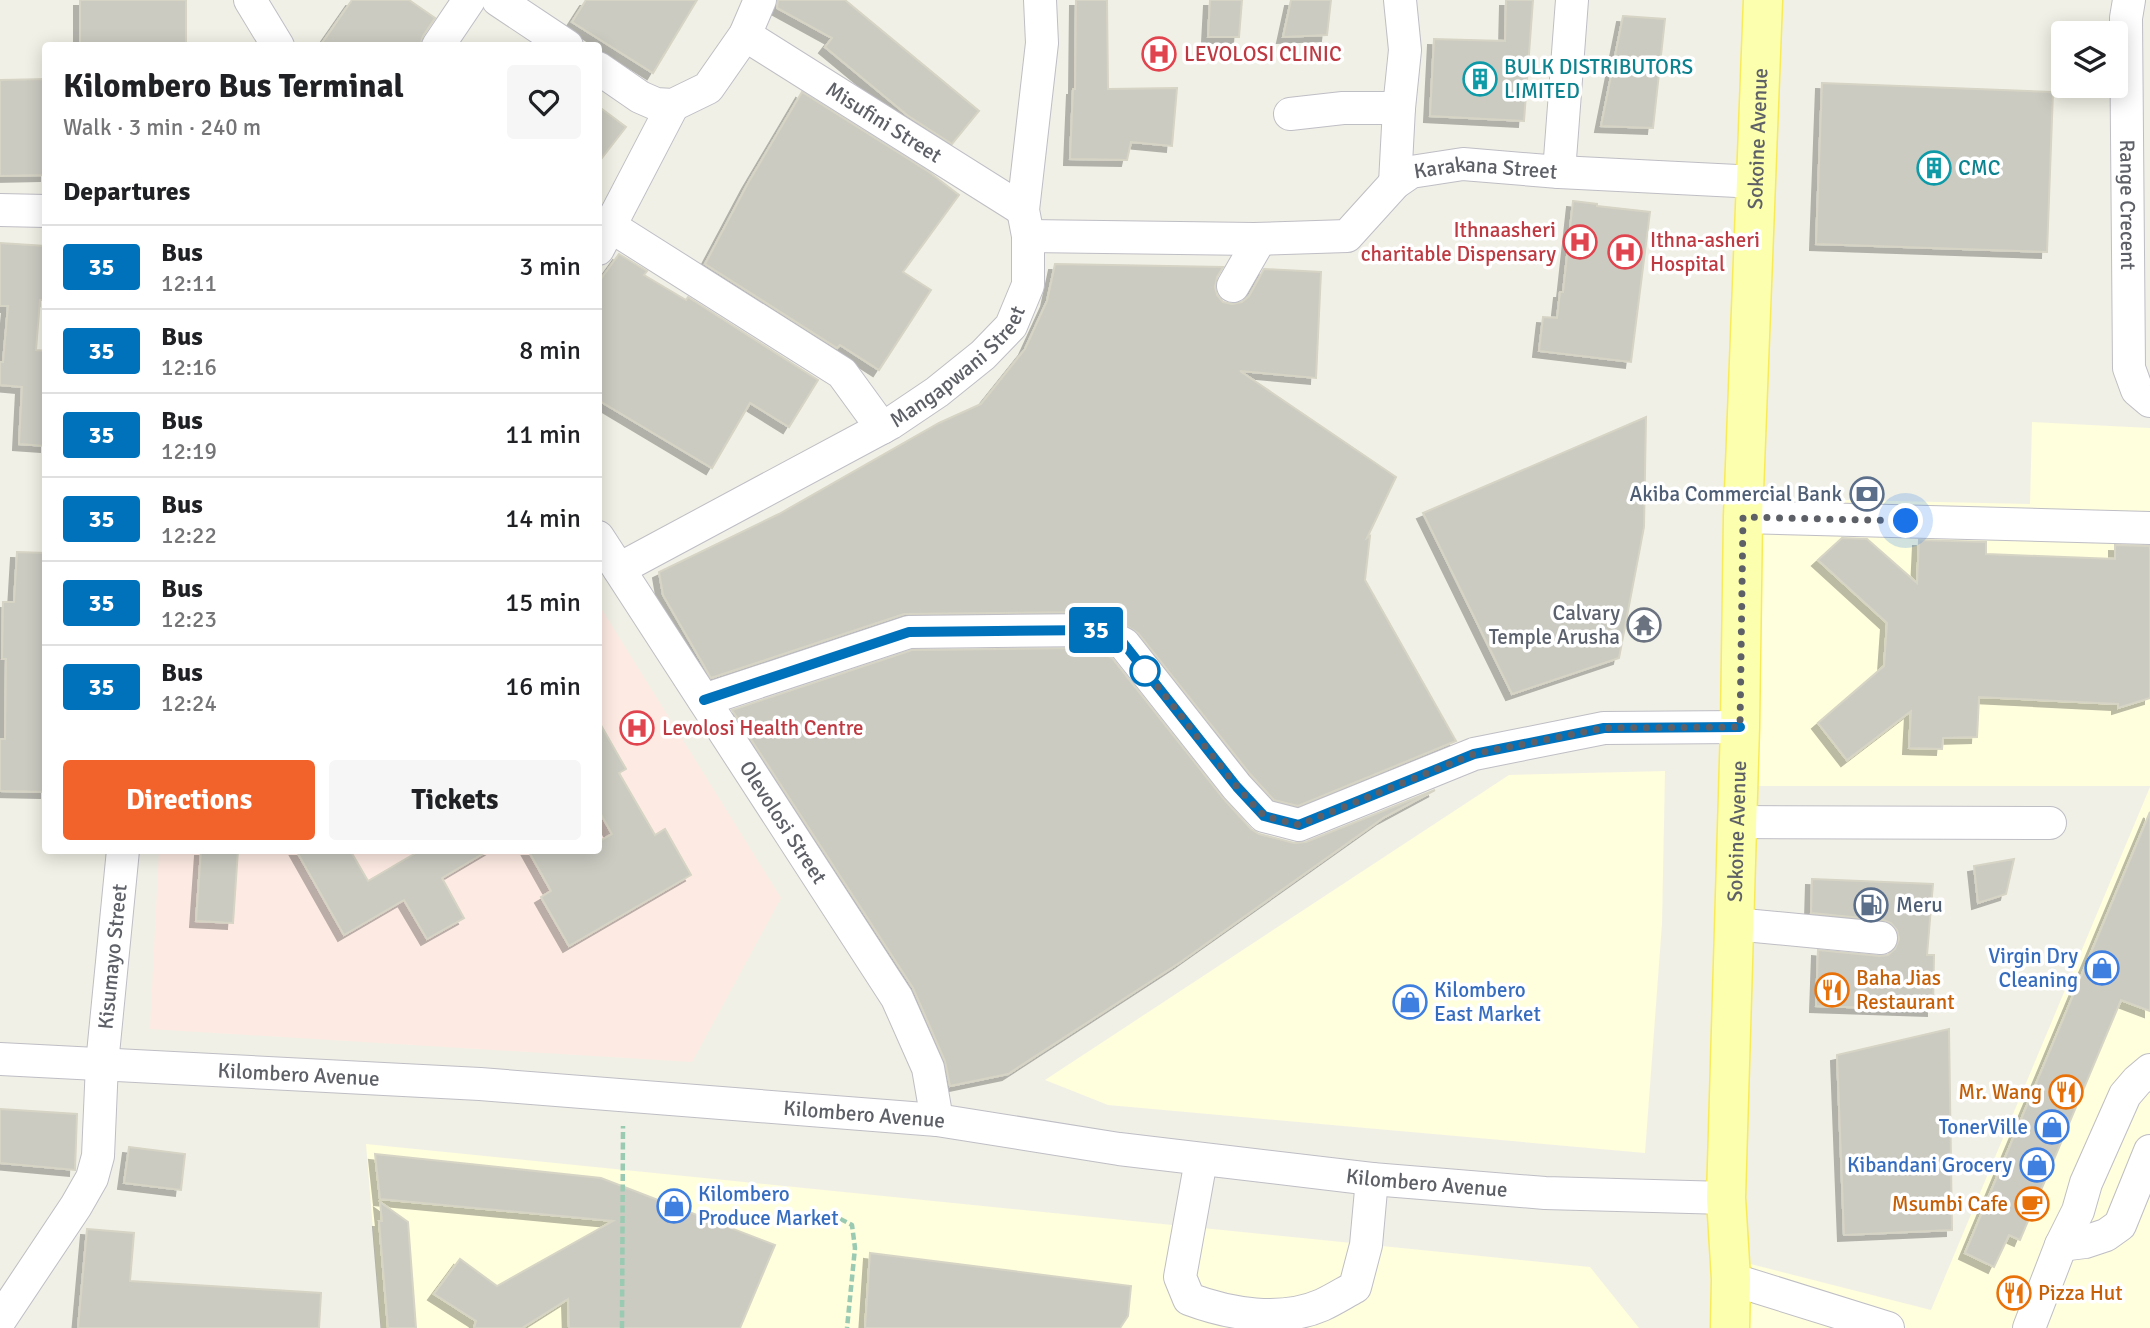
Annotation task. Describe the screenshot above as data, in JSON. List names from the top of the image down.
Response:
{
  "streets": {
    "main road": ["Sokoine Avenue"],
    "street": [
      "Misufini Street",
      "Karakana Street",
      "Range Crecent",
      "Mangapwani Street",
      "Olevolosi Street",
      "Kisumayo Street",
      "Kilombero Avenue"
    ]
  },
  "crossings": [
    ["Misufini Street", "Karakana Street"],
    ["Misufini Street", "Mangapwani Street"],
    ["Sokoine Avenue", "Karakana Street"],
    ["Sokoine Avenue", "Kilombero Avenue"],
    ["Karakana Street", "Mangapwani Street"],
    ["Mangapwani Street", "Olevolosi Street"],
    ["Olevolosi Street", "Kilombero Avenue"],
    ["Kisumayo Street", "Kilombero Avenue"]
  ],
  "places": {
    "hospital": [
      "LEVOLOSI CLINIC",
      "Ithnaasheri charitable Dispensary",
      "Ithna-asheri Hospital",
      "Levolosi Health Centre"
    ],
    "building": ["BULK DISTRIBUTORS LIMITED", "CMC"],
    "bank": ["Akiba Commercial Bank"],
    "temple": ["Calvary Temple Arusha"],
    "fuel station": ["Meru"],
    "shop": [
      "Virgin Dry Cleaning",
      "Kilombero East Market",
      "TonerVille",
      "Kibandani Grocery",
      "Kilombero Produce Market"
    ],
    "restaurant": ["Baha Jias Restaurant", "Mr. Wang", "Pizza Hut"],
    "cafe": ["Msumbi Cafe"]
  },
  "lines": ["bus line 35"],
  "page": {
    "on_map": "35",
    "heading": [
      ["Kilombero Bus Terminal", "Walk · 3 min · 240 m"],
      "Departures"
    ],
    "list": [
      {
        "mark": "35",
        "name": "Bus",
        "note": "12:11",
        "value": "3 min"
      },
      {
        "mark": "35",
        "name": "Bus",
        "note": "12:16",
        "value": "8 min"
      },
      {
        "mark": "35",
        "name": "Bus",
        "note": "12:19",
        "value": "11 min"
      },
      {
        "mark": "35",
        "name": "Bus",
        "note": "12:22",
        "value": "14 min"
      },
      {
        "mark": "35",
        "name": "Bus",
        "note": "12:23",
        "value": "15 min"
      },
      {
        "mark": "35",
        "name": "Bus",
        "note": "12:24",
        "value": "16 min"
      }
    ],
    "buttons": ["Directions", "Tickets"]
  }
}
